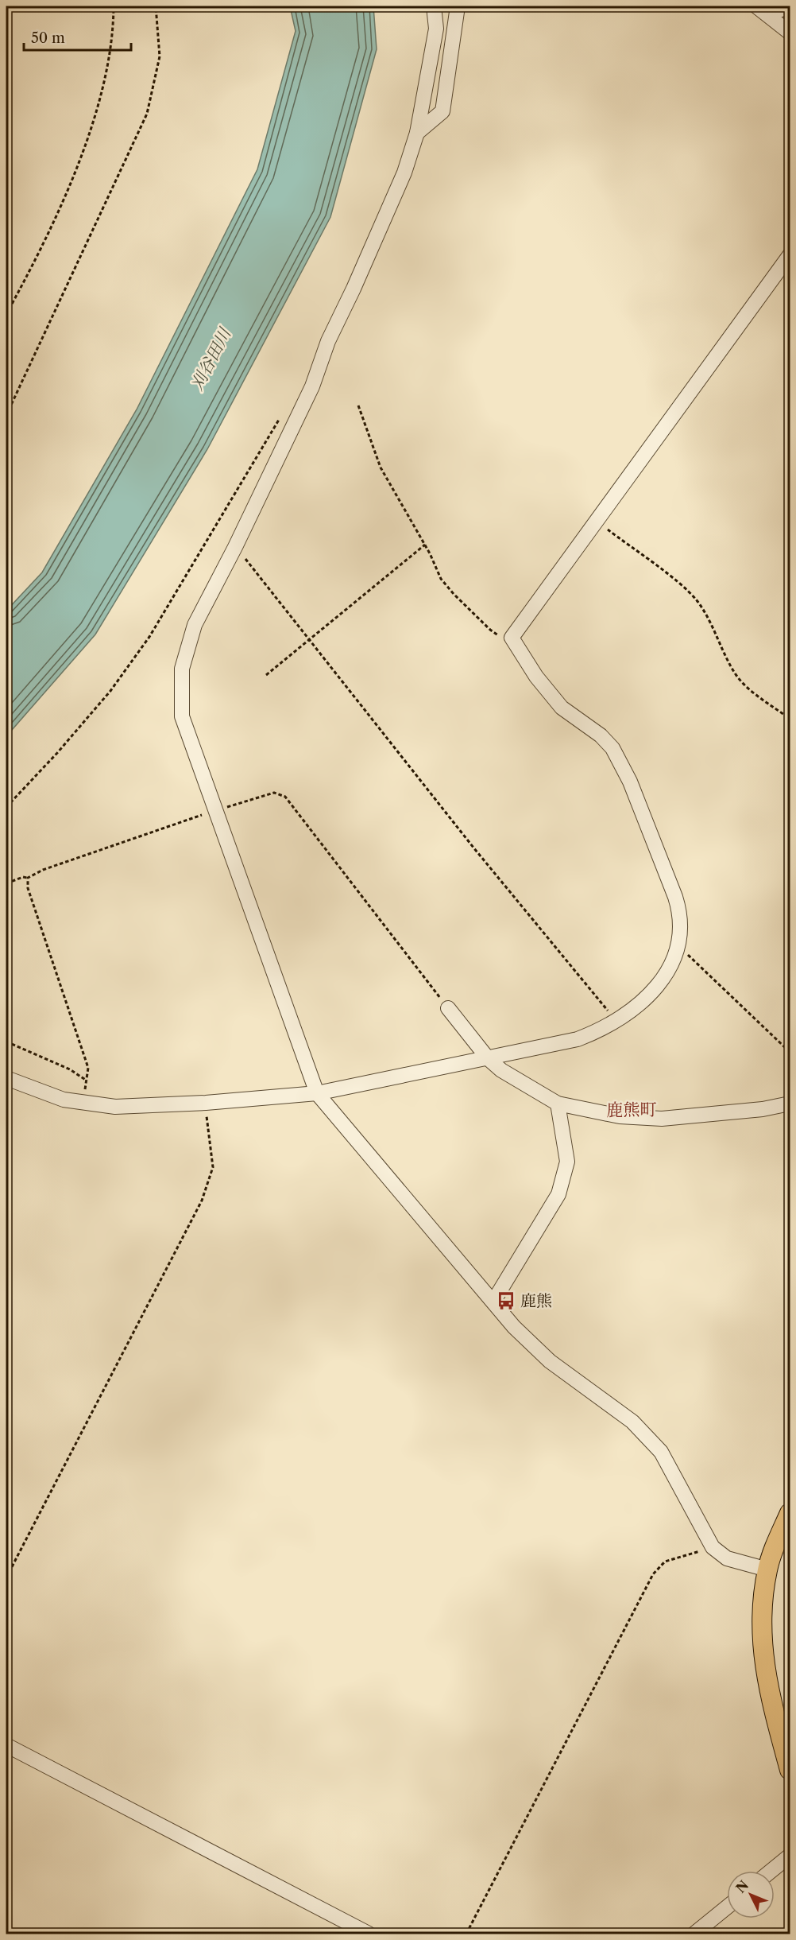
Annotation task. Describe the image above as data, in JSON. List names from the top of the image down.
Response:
{
  "districts": ["鹿熊町"],
  "water": ["刈谷田川"],
  "places": {
    "bus stop": ["鹿熊"]
  },
  "scale_bar": "50 m",
  "north": "top left"
}
